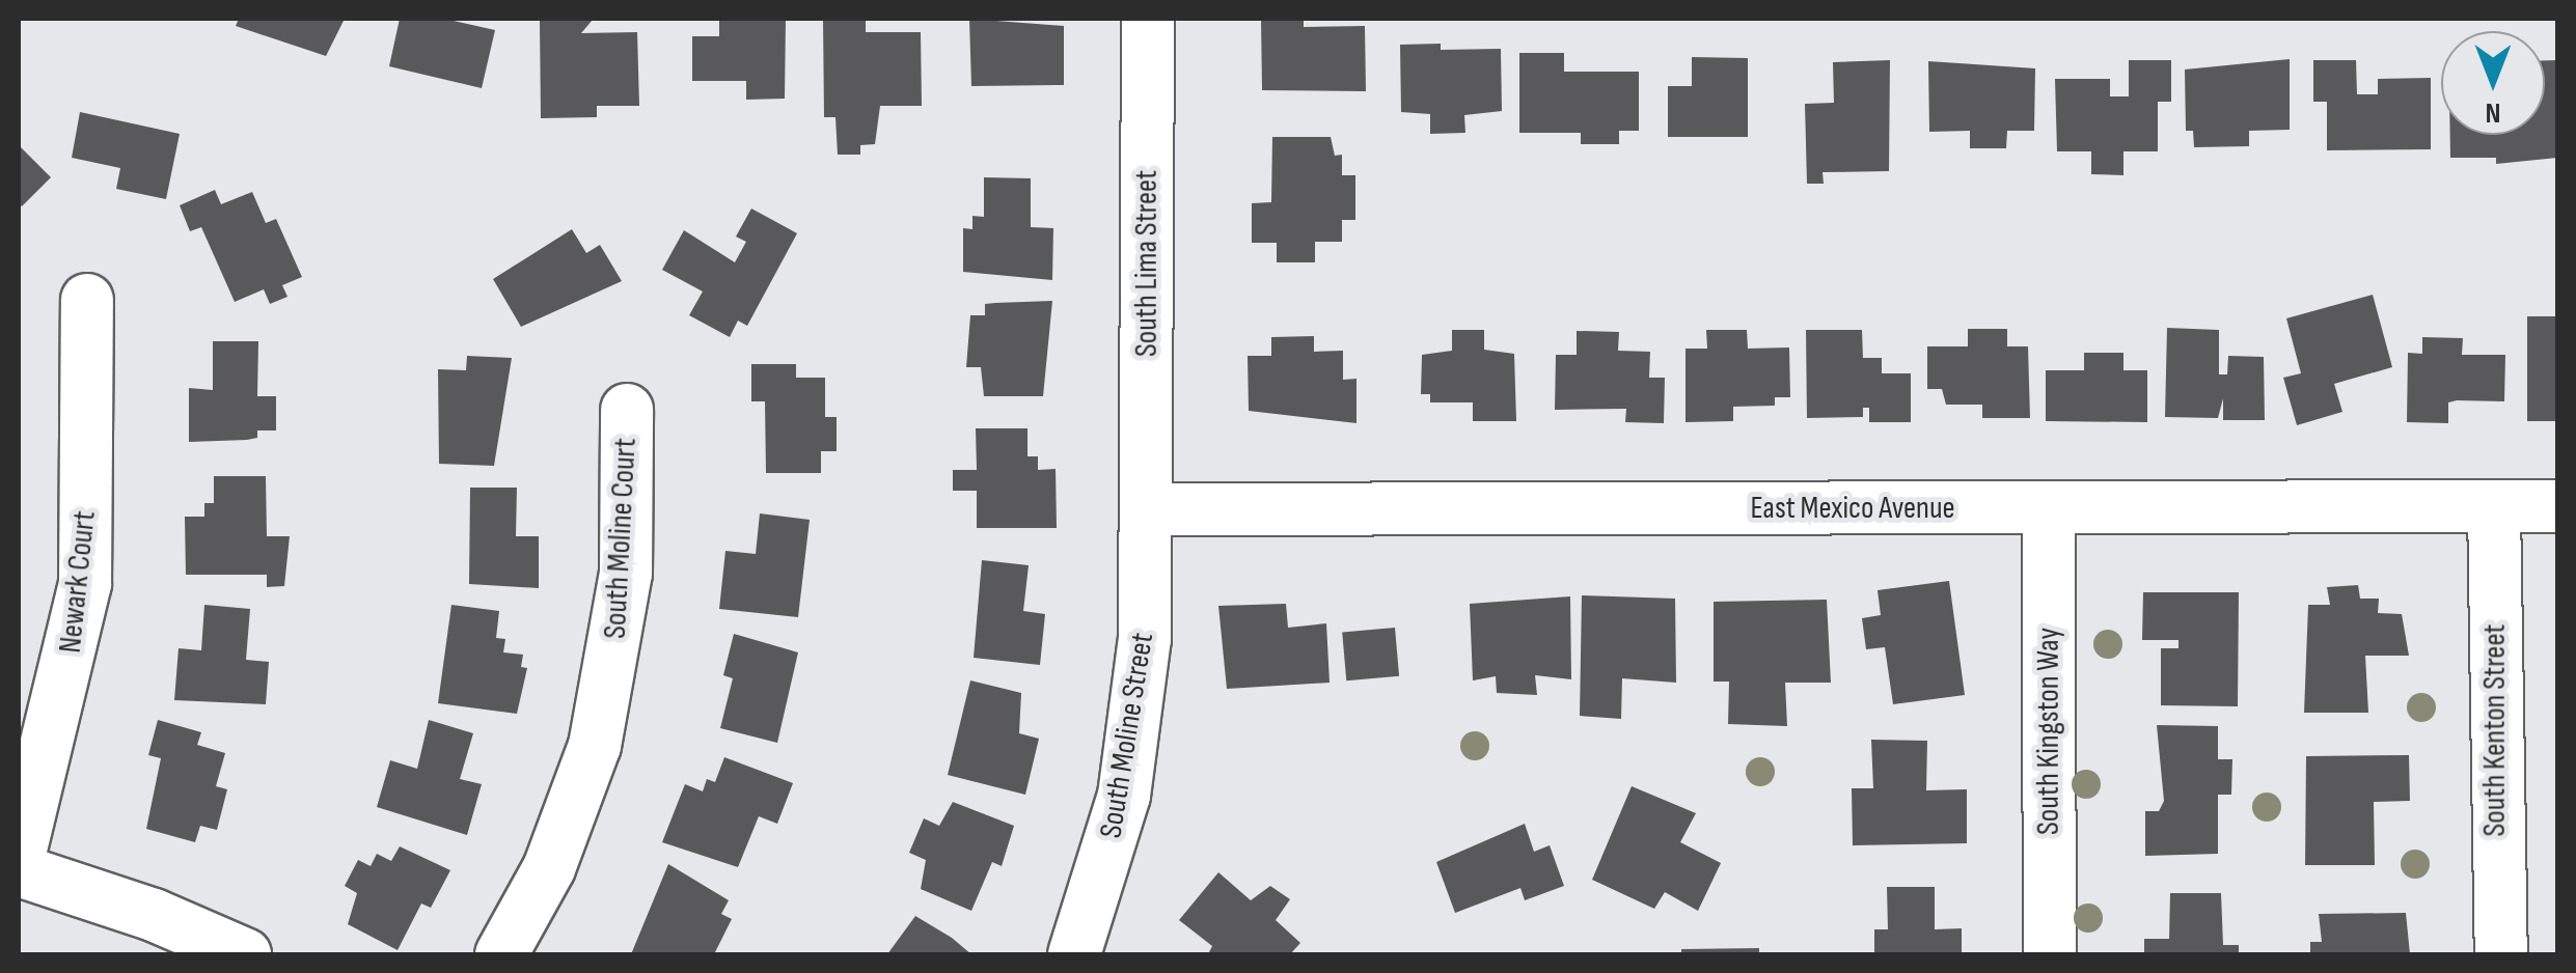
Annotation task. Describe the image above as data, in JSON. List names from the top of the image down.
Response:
{
  "streets": {
    "street": [
      "South Lima Street",
      "East Mexico Avenue",
      "South Moline Court",
      "Newark Court",
      "South Kenton Street",
      "South Kingston Way",
      "South Moline Street"
    ]
  },
  "crossings": [
    ["South Lima Street", "East Mexico Avenue"],
    ["South Lima Street", "South Moline Street"],
    ["East Mexico Avenue", "South Kenton Street"],
    ["East Mexico Avenue", "South Kingston Way"],
    ["East Mexico Avenue", "South Moline Street"]
  ],
  "north": "bottom"
}
